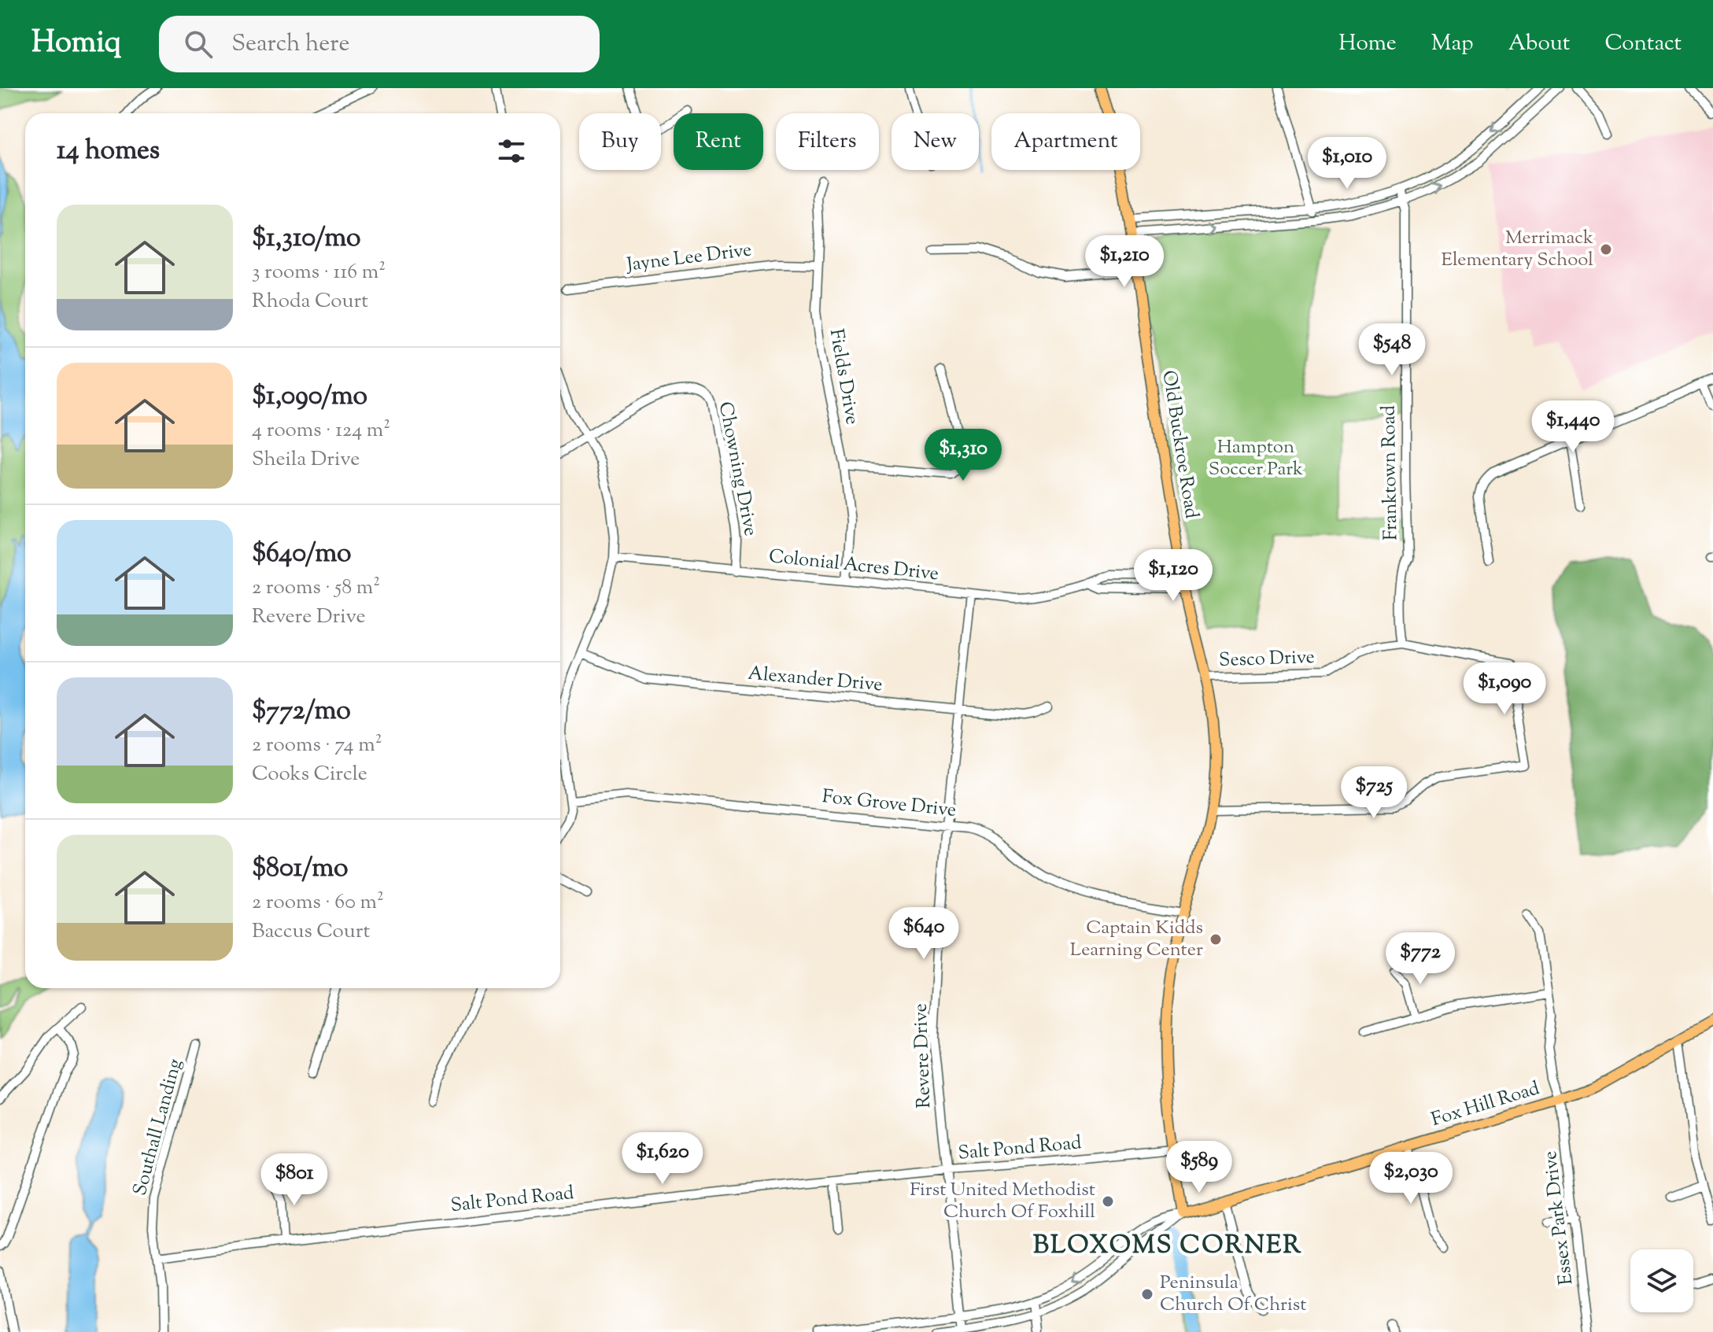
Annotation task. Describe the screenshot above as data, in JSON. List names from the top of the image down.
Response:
{
  "streets": {
    "main road": ["Old Buckroe Road", "Fox Hill Road"],
    "street": [
      "Jayne Lee Drive",
      "Fields Drive",
      "Chowning Drive",
      "Franktown Road",
      "Colonial Acres Drive",
      "Sesco Drive",
      "Alexander Drive",
      "Fox Grove Drive",
      "Revere Drive",
      "Southall Landing",
      "Salt Pond Road",
      "Essex Park Drive"
    ]
  },
  "crossings": [
    ["Jayne Lee Drive", "Fields Drive"],
    ["Fields Drive", "Colonial Acres Drive"],
    ["Old Buckroe Road", "Colonial Acres Drive"],
    ["Old Buckroe Road", "Sesco Drive"],
    ["Old Buckroe Road", "Fox Grove Drive"],
    ["Old Buckroe Road", "Fox Hill Road"],
    ["Old Buckroe Road", "Salt Pond Road"],
    ["Chowning Drive", "Colonial Acres Drive"],
    ["Franktown Road", "Sesco Drive"],
    ["Colonial Acres Drive", "Revere Drive"],
    ["Alexander Drive", "Revere Drive"],
    ["Fox Grove Drive", "Revere Drive"],
    ["Revere Drive", "Salt Pond Road"],
    ["Fox Hill Road", "Essex Park Drive"],
    ["Southall Landing", "Salt Pond Road"]
  ],
  "districts": ["BLOXOMS CORNER"],
  "parks": ["Hampton Soccer Park"],
  "places": [
    "Merrimack Elementary School",
    "Captain Kidds Learning Center",
    "First United Methodist Church Of Foxhill",
    "Peninsula Church Of Christ"
  ],
  "page": {
    "header": "Homiq",
    "search": "Search here",
    "nav": [
      "Home",
      "Map",
      "About",
      "Contact"
    ],
    "chip": [
      "Buy",
      "Rent",
      "Filters",
      "New",
      "Apartment"
    ],
    "heading": "14 homes",
    "price": [
      "$1,010",
      "$1,210",
      "$548",
      "$1,440",
      "$1,310",
      "$1,120",
      "$1,090",
      "$725",
      "$640",
      "$772",
      "$1,620",
      "$589",
      "$2,030",
      "$801"
    ],
    "list": [
      {
        "name": "$1,310/mo",
        "note": "3 rooms · 116 m² · Rhoda Court"
      },
      {
        "name": "$1,090/mo",
        "note": "4 rooms · 124 m² · Sheila Drive"
      },
      {
        "name": "$640/mo",
        "note": "2 rooms · 58 m² · Revere Drive"
      },
      {
        "name": "$772/mo",
        "note": "2 rooms · 74 m² · Cooks Circle"
      },
      {
        "name": "$801/mo",
        "note": "2 rooms · 60 m² · Baccus Court"
      }
    ]
  }
}
